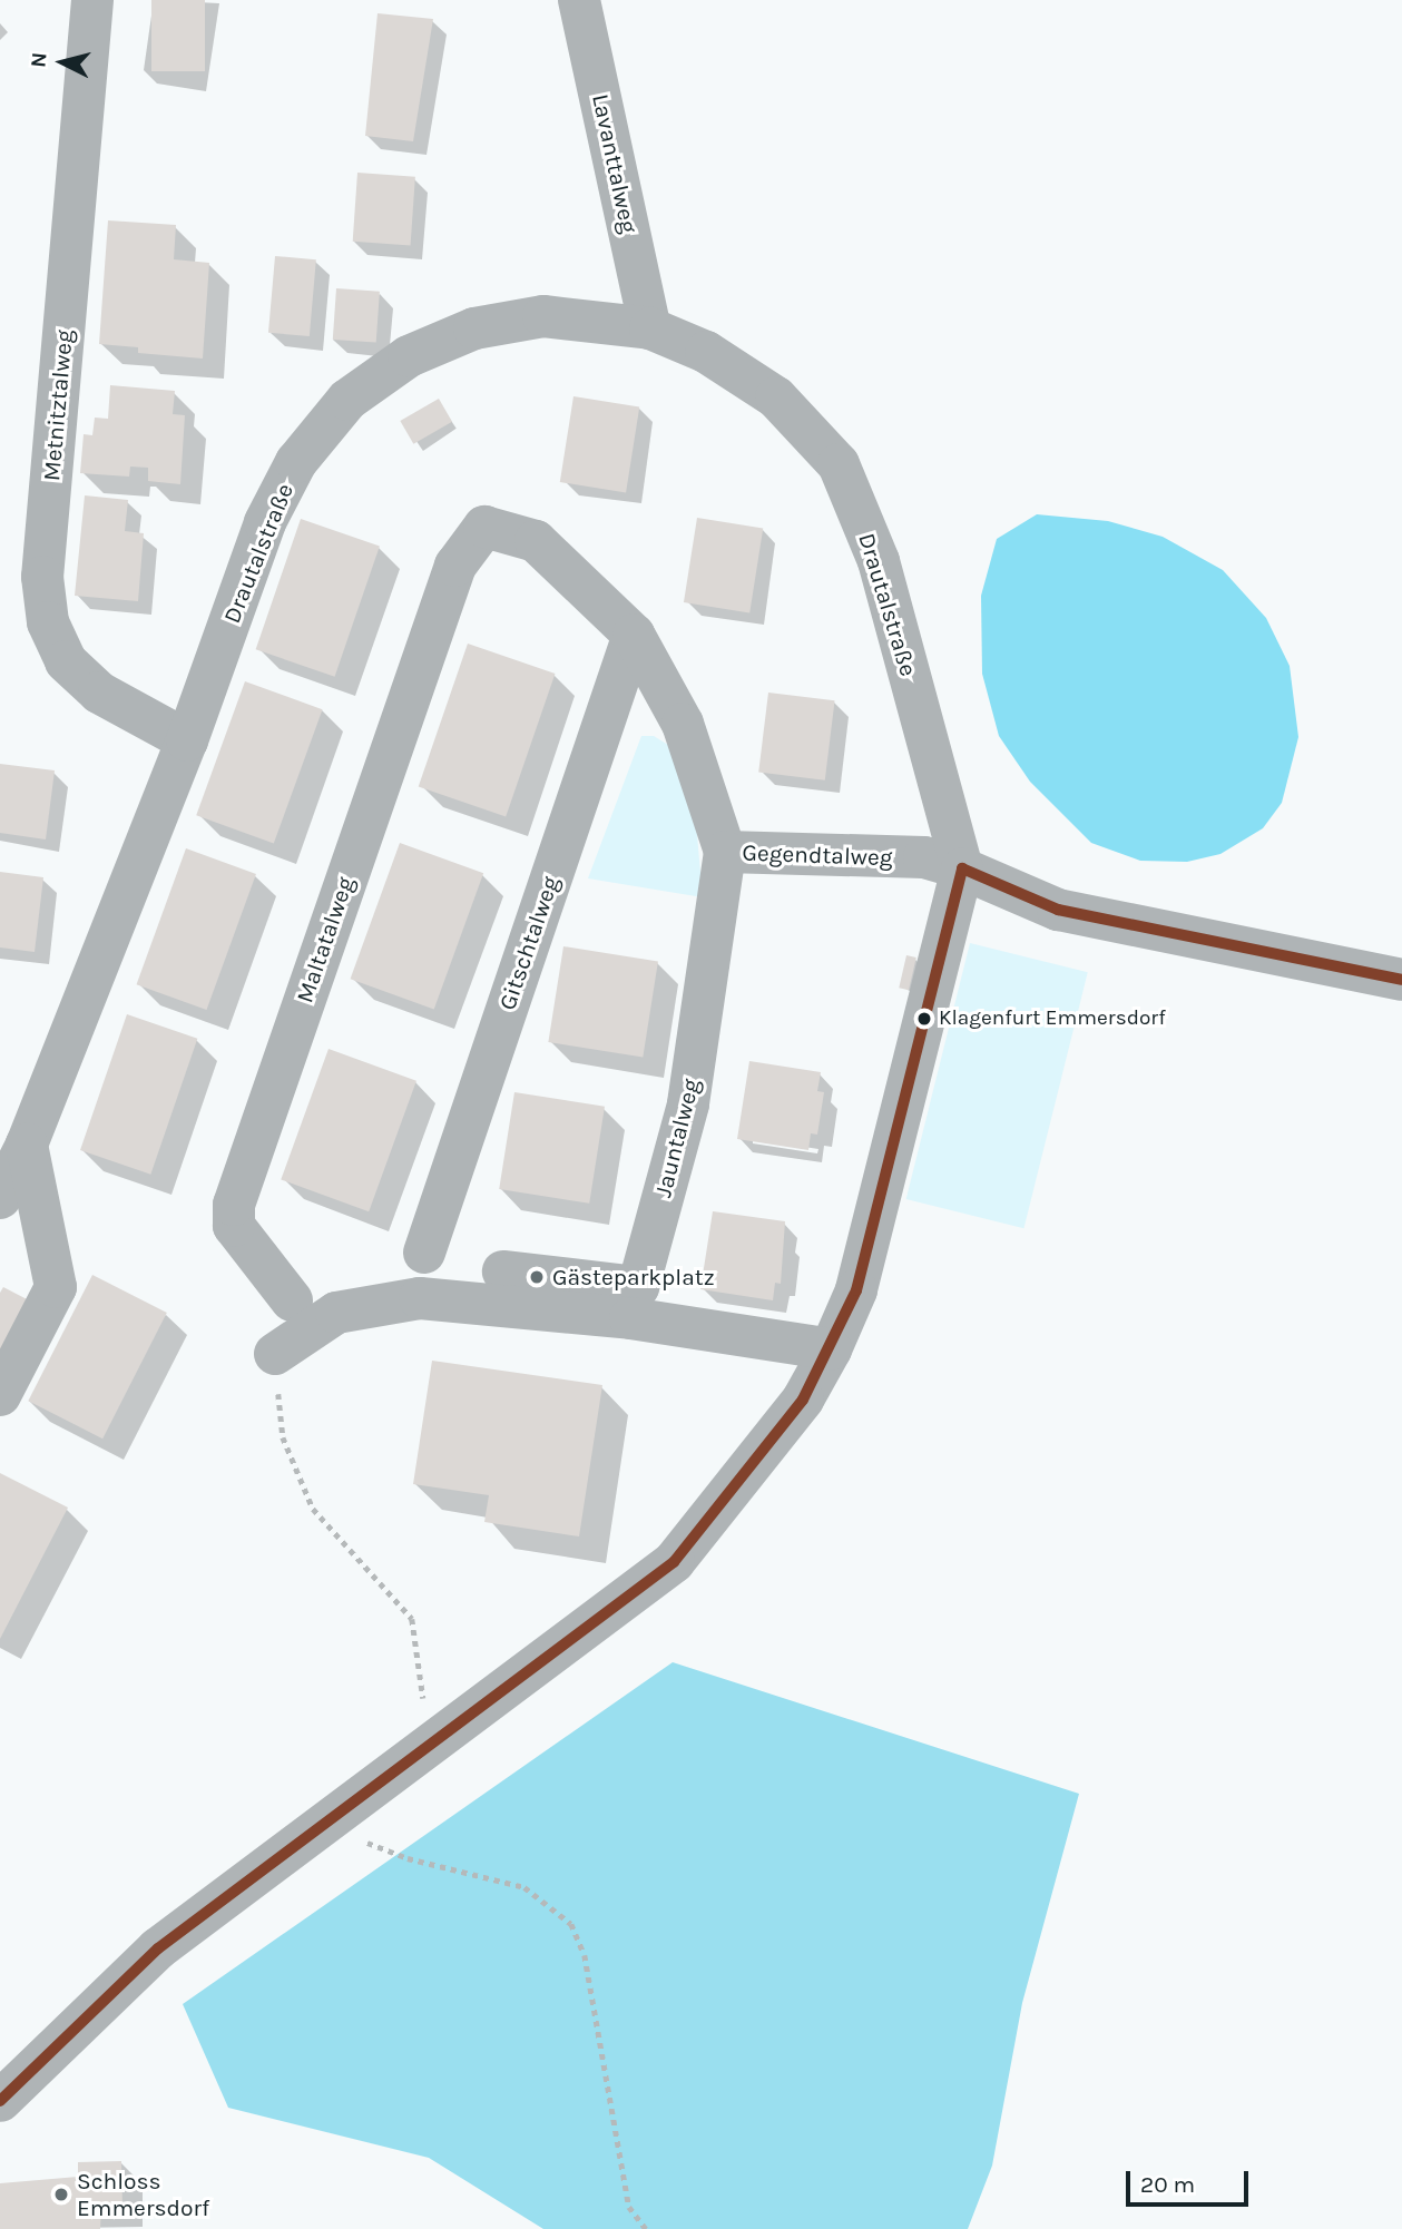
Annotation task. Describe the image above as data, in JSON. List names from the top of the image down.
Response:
{
  "streets": {
    "street": [
      "Lavanttalweg",
      "Metnitztalweg",
      "Drautalstraße",
      "Gegendtalweg",
      "Maltatalweg",
      "Gitschtalweg",
      "Jauntalweg"
    ]
  },
  "crossings": [
    ["Lavanttalweg", "Drautalstraße"],
    ["Metnitztalweg", "Drautalstraße"],
    ["Drautalstraße", "Gegendtalweg"],
    ["Gegendtalweg", "Maltatalweg"],
    ["Gegendtalweg", "Gitschtalweg"],
    ["Gegendtalweg", "Jauntalweg"]
  ],
  "places": ["Klagenfurt Emmersdorf", "Gästeparkplatz", "Schloss Emmersdorf"],
  "scale_bar": "20 m",
  "north": "left"
}
